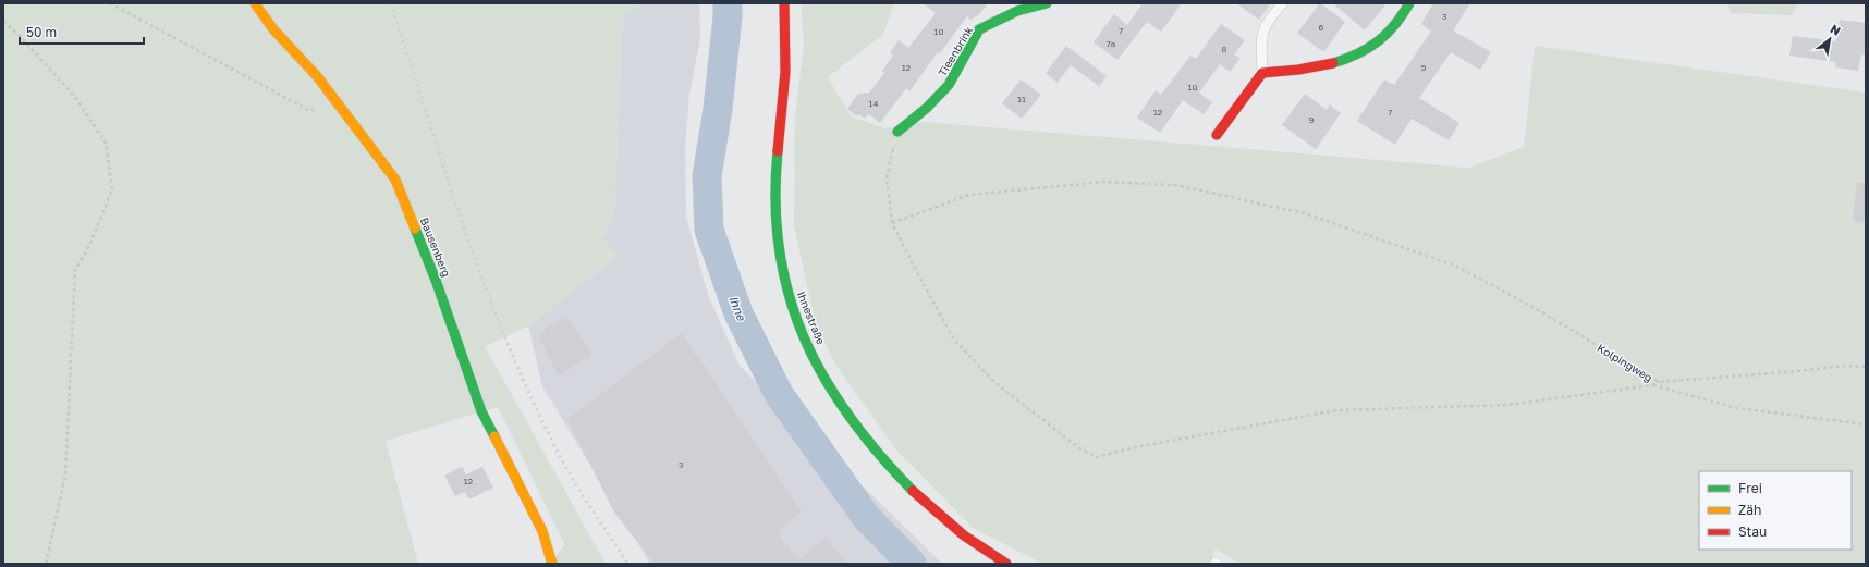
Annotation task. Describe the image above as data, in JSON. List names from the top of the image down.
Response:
{
  "streets": {
    "street": ["Tieenbrink", "Bausenberg", "Ihnestraße"],
    "path": ["Kolpingweg"]
  },
  "water": ["Ihne"],
  "house_numbers": [
    "3",
    "6",
    "7",
    "10",
    "7a",
    "8",
    "12",
    "5",
    "10",
    "11",
    "14",
    "12",
    "7",
    "9",
    "3",
    "12"
  ],
  "legend": ["Frei", "Zäh", "Stau"],
  "scale_bar": "50 m",
  "north": "top right"
}
